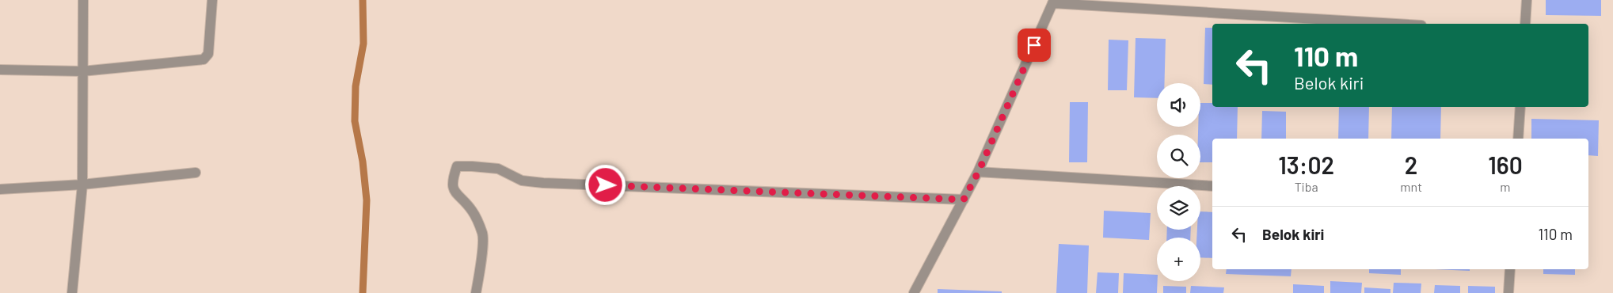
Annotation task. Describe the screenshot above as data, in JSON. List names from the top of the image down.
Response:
{
  "page": {
    "turn": ["110 m", "Belok kiri"],
    "map_buttons": "+",
    "eta": [
      "13:02",
      "Tiba",
      "2",
      "mnt",
      "160",
      "m"
    ],
    "list": [
      {
        "name": "Belok kiri",
        "value": "110 m"
      }
    ]
  }
}
